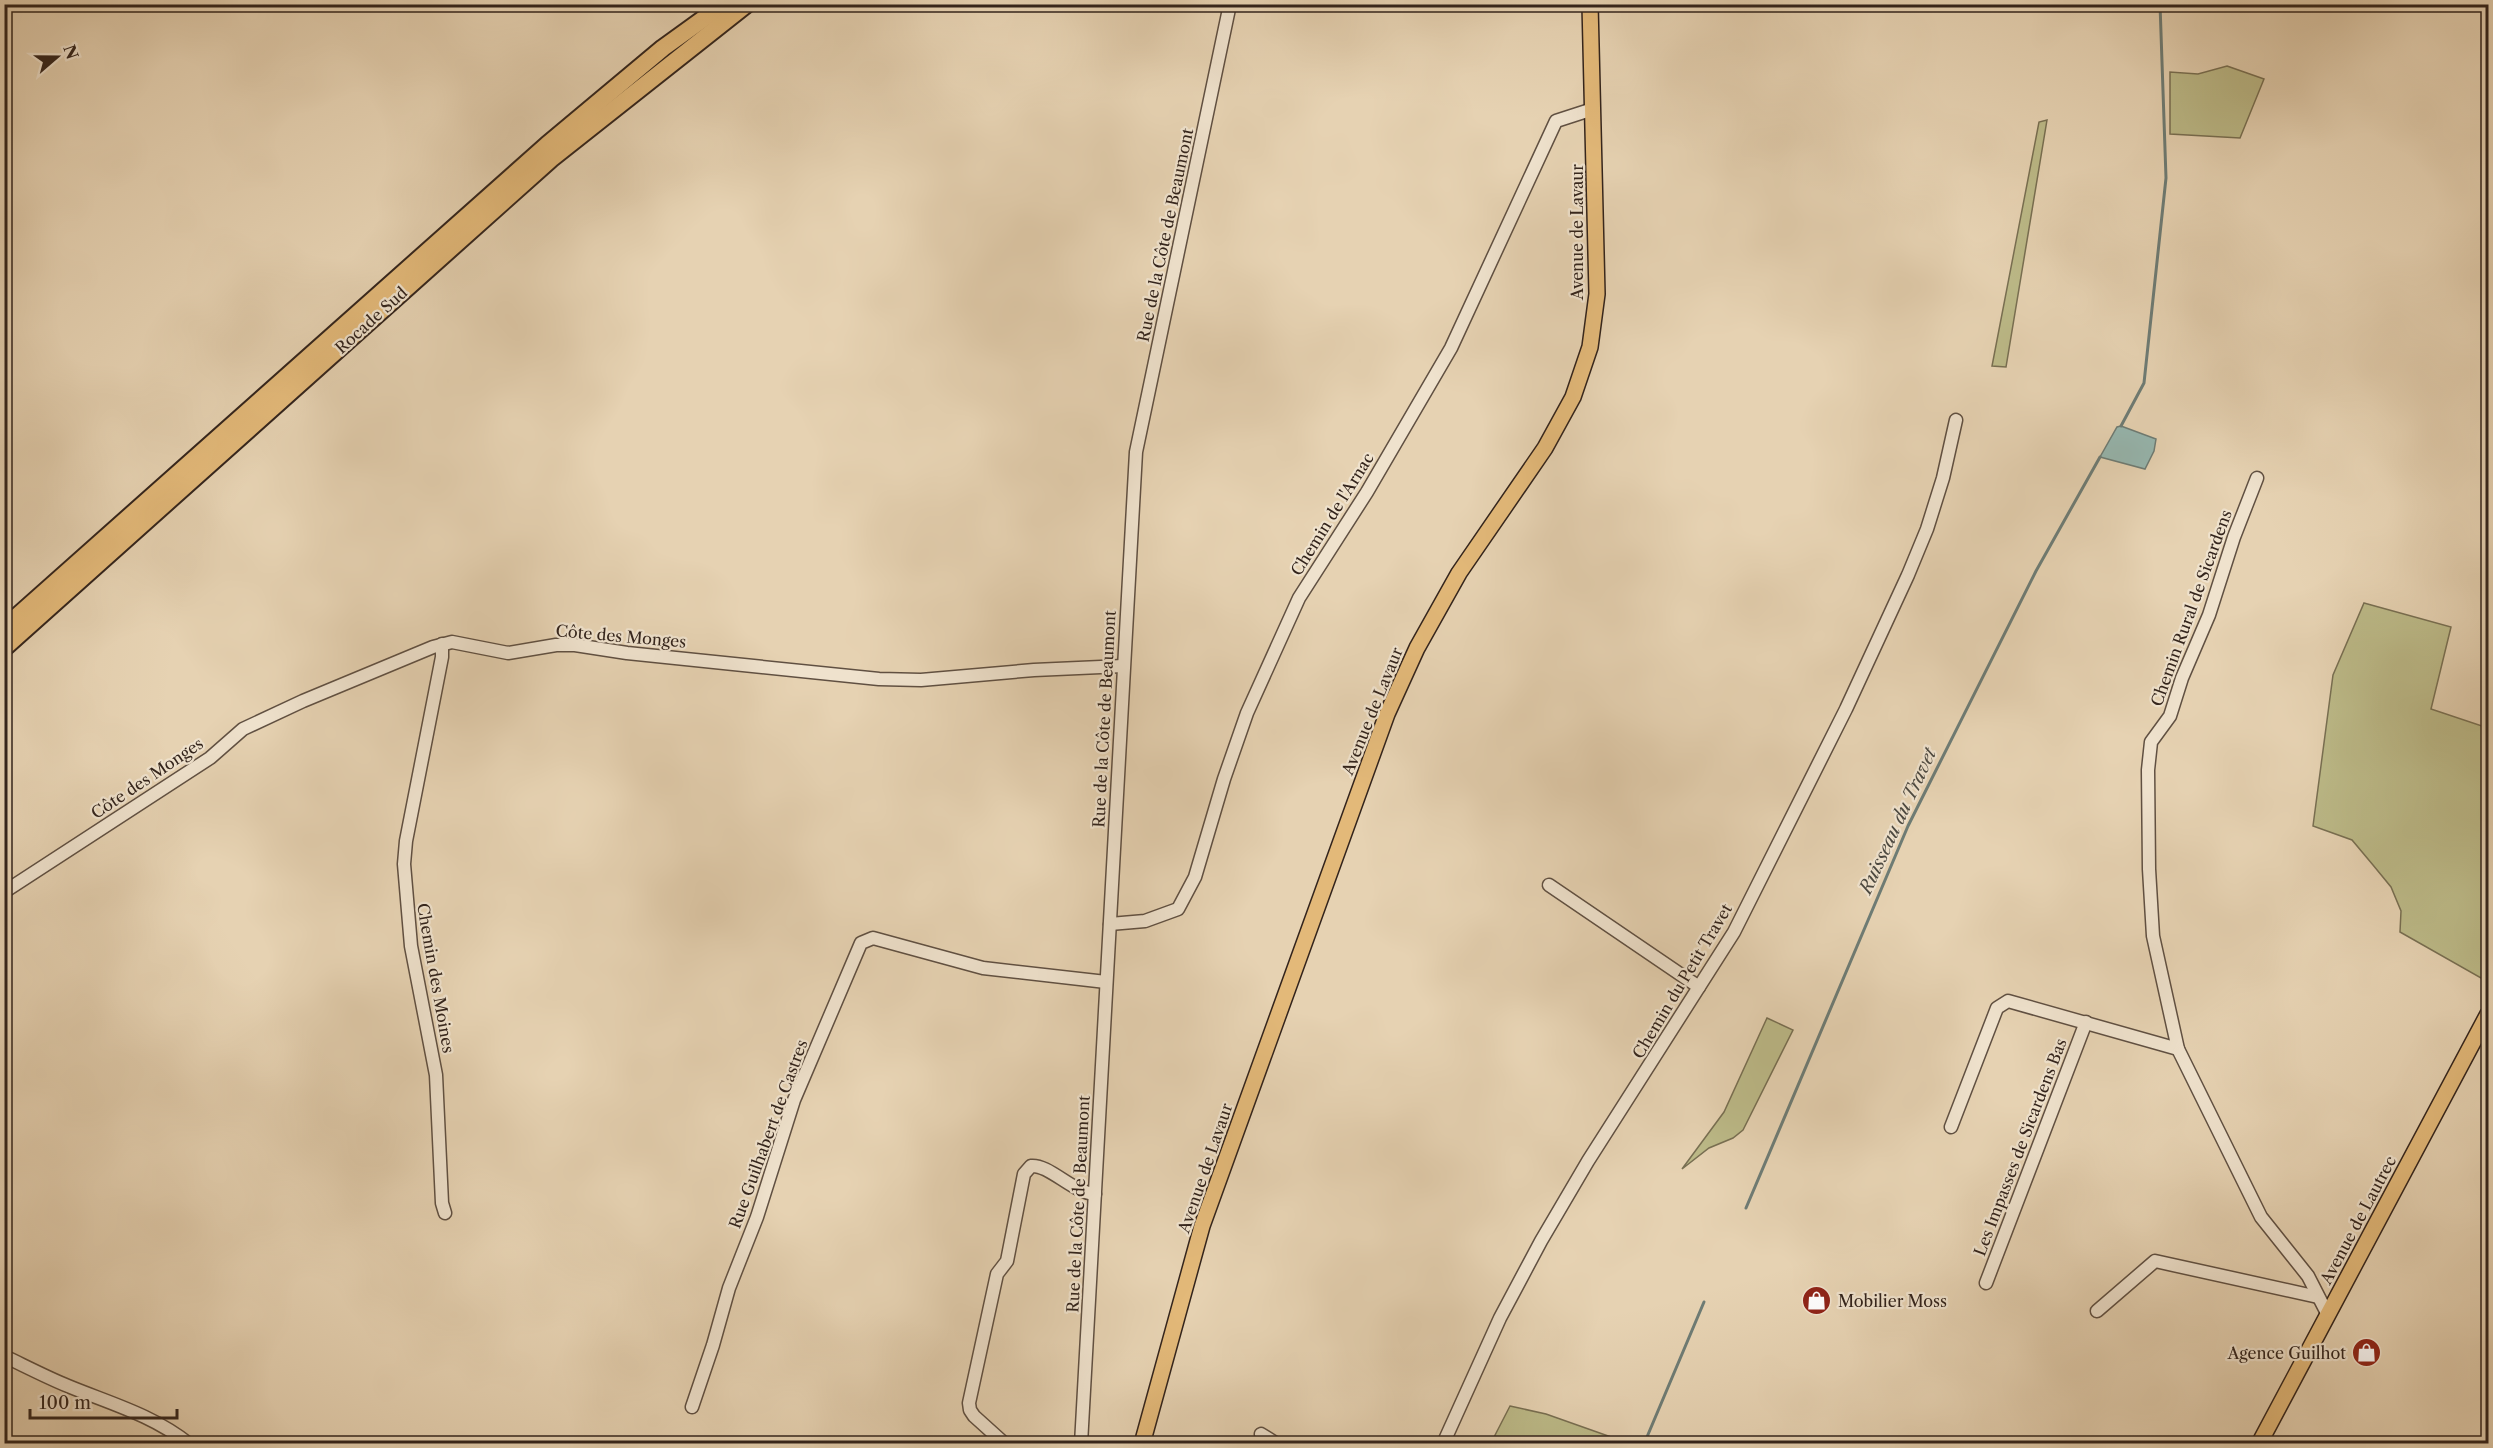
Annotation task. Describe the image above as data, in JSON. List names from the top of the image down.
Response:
{
  "streets": {
    "highway": ["Rocade Sud"],
    "main road": ["Avenue de Lavaur", "Avenue de Lautrec"],
    "street": [
      "Rue de la Côte de Beaumont",
      "Chemin de l'Arnac",
      "Chemin Rural de Sicardens",
      "Côte des Monges",
      "Chemin des Moines",
      "Chemin du Petit Travet",
      "Rue Guilhabert de Castres",
      "Les Impasses de Sicardens Bas"
    ]
  },
  "crossings": [
    ["Avenue de Lavaur", "Chemin de l'Arnac"],
    ["Rue de la Côte de Beaumont", "Chemin de l'Arnac"],
    ["Rue de la Côte de Beaumont", "Côte des Monges"],
    ["Rue de la Côte de Beaumont", "Rue Guilhabert de Castres"],
    ["Chemin Rural de Sicardens", "Les Impasses de Sicardens Bas"],
    ["Chemin Rural de Sicardens", "Avenue de Lautrec"],
    ["Côte des Monges", "Chemin des Moines"]
  ],
  "water": ["Ruisseau du Travet"],
  "places": {
    "shop": ["Mobilier Moss", "Agence Guilhot"]
  },
  "scale_bar": "100 m",
  "north": "right"
}
